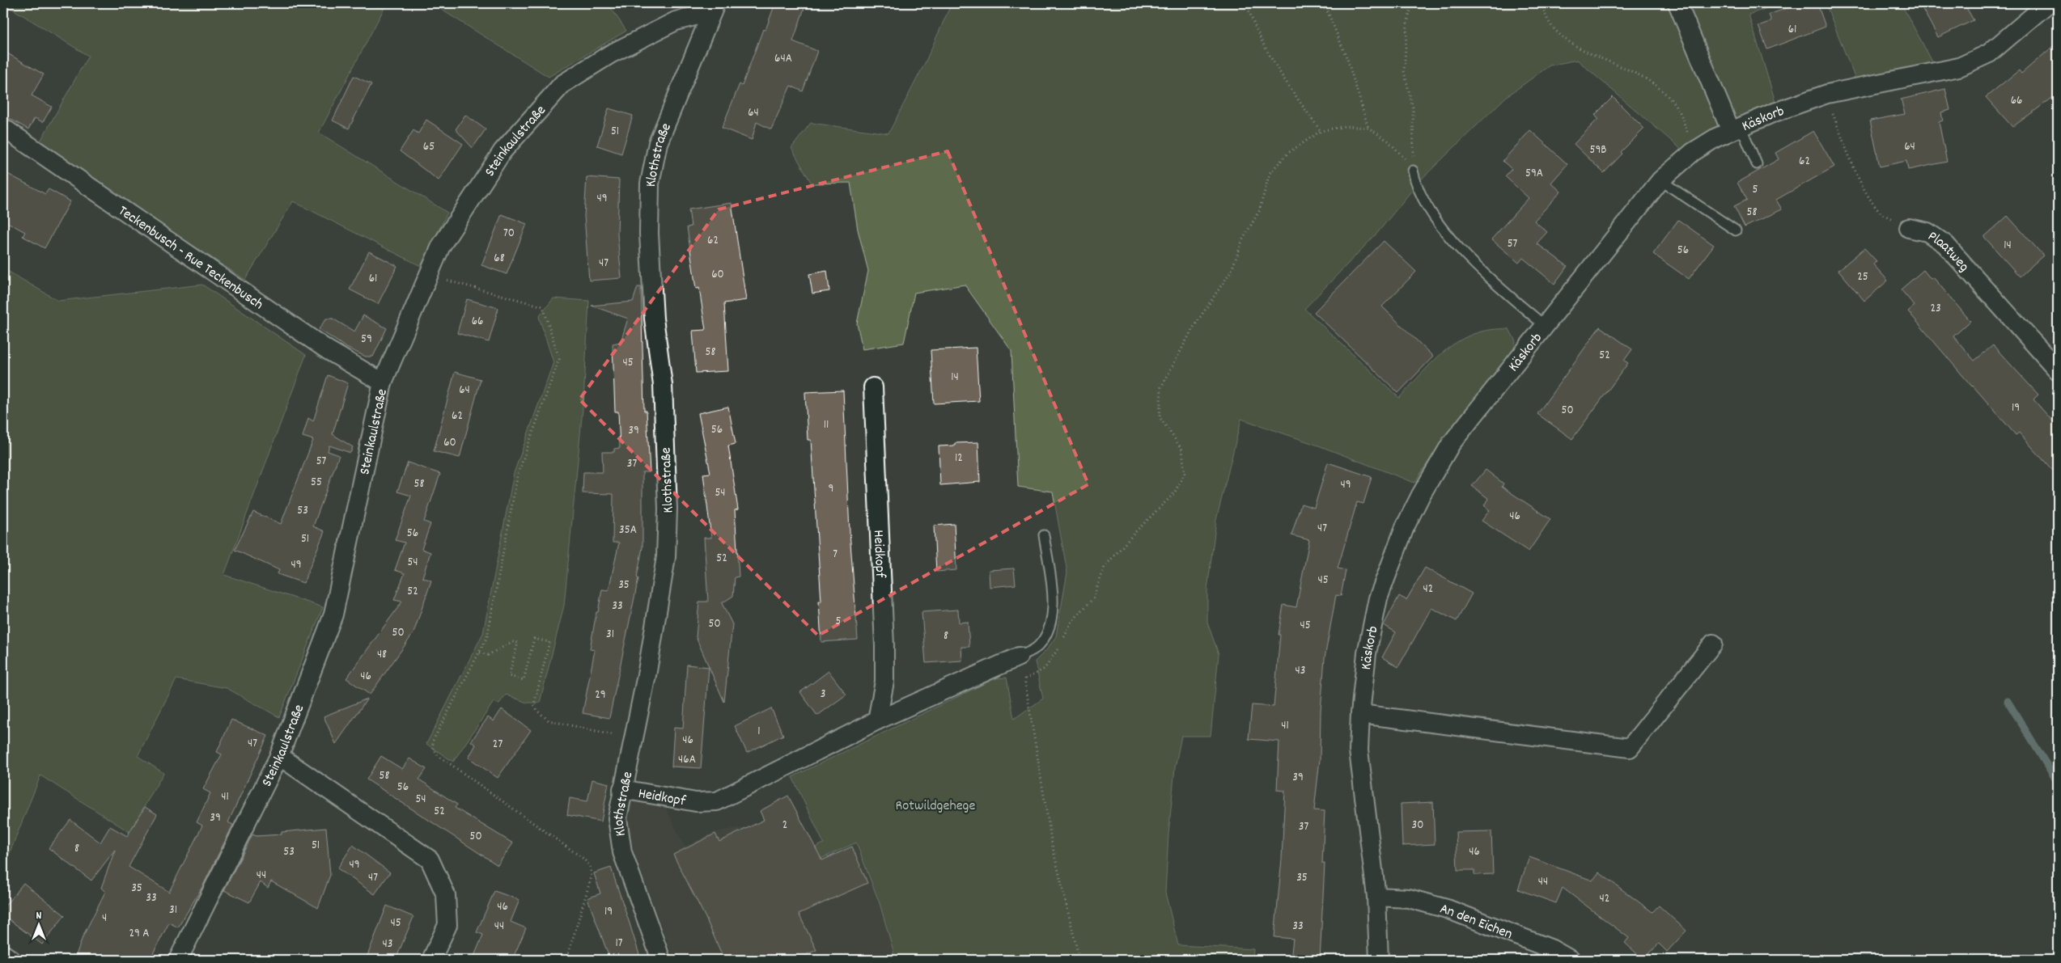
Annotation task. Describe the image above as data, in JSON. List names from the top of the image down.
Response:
{
  "streets": {
    "street": [
      "Käskorb",
      "Steinkaulstraße",
      "Klothstraße",
      "Plaatweg",
      "Teckenbusch - Rue Teckenbusch",
      "Heidkopf",
      "An den Eichen"
    ]
  },
  "crossings": [
    ["Käskorb", "Plaatweg"],
    ["Käskorb", "An den Eichen"],
    ["Steinkaulstraße", "Klothstraße"],
    ["Steinkaulstraße", "Teckenbusch - Rue Teckenbusch"],
    ["Klothstraße", "Heidkopf"]
  ],
  "parks": ["Rotwildgehege"],
  "house_numbers": [
    "61",
    "64A",
    "66",
    "64",
    "51",
    "65",
    "64",
    "59B",
    "62",
    "59A",
    "5",
    "49",
    "58",
    "70",
    "62",
    "57",
    "14",
    "56",
    "68",
    "47",
    "60",
    "25",
    "61",
    "23",
    "66",
    "59",
    "58",
    "52",
    "45",
    "14",
    "64",
    "19",
    "50",
    "62",
    "11",
    "56",
    "39",
    "60",
    "12",
    "57",
    "37",
    "55",
    "58",
    "49",
    "9",
    "54",
    "53",
    "46",
    "47",
    "35A",
    "56",
    "51",
    "7",
    "52",
    "54",
    "49",
    "45",
    "35",
    "42",
    "52",
    "33",
    "5",
    "50",
    "45",
    "50",
    "31",
    "8",
    "48",
    "43",
    "46",
    "3",
    "29",
    "41",
    "1",
    "46",
    "47",
    "27",
    "46A",
    "58",
    "39",
    "56",
    "41",
    "54",
    "52",
    "39",
    "2",
    "30",
    "37",
    "50",
    "51",
    "8",
    "53",
    "46",
    "49",
    "44",
    "47",
    "35",
    "44",
    "35",
    "33",
    "42",
    "46",
    "31",
    "19",
    "4",
    "45",
    "44",
    "33",
    "29 A",
    "17",
    "43"
  ],
  "north": "top"
}
